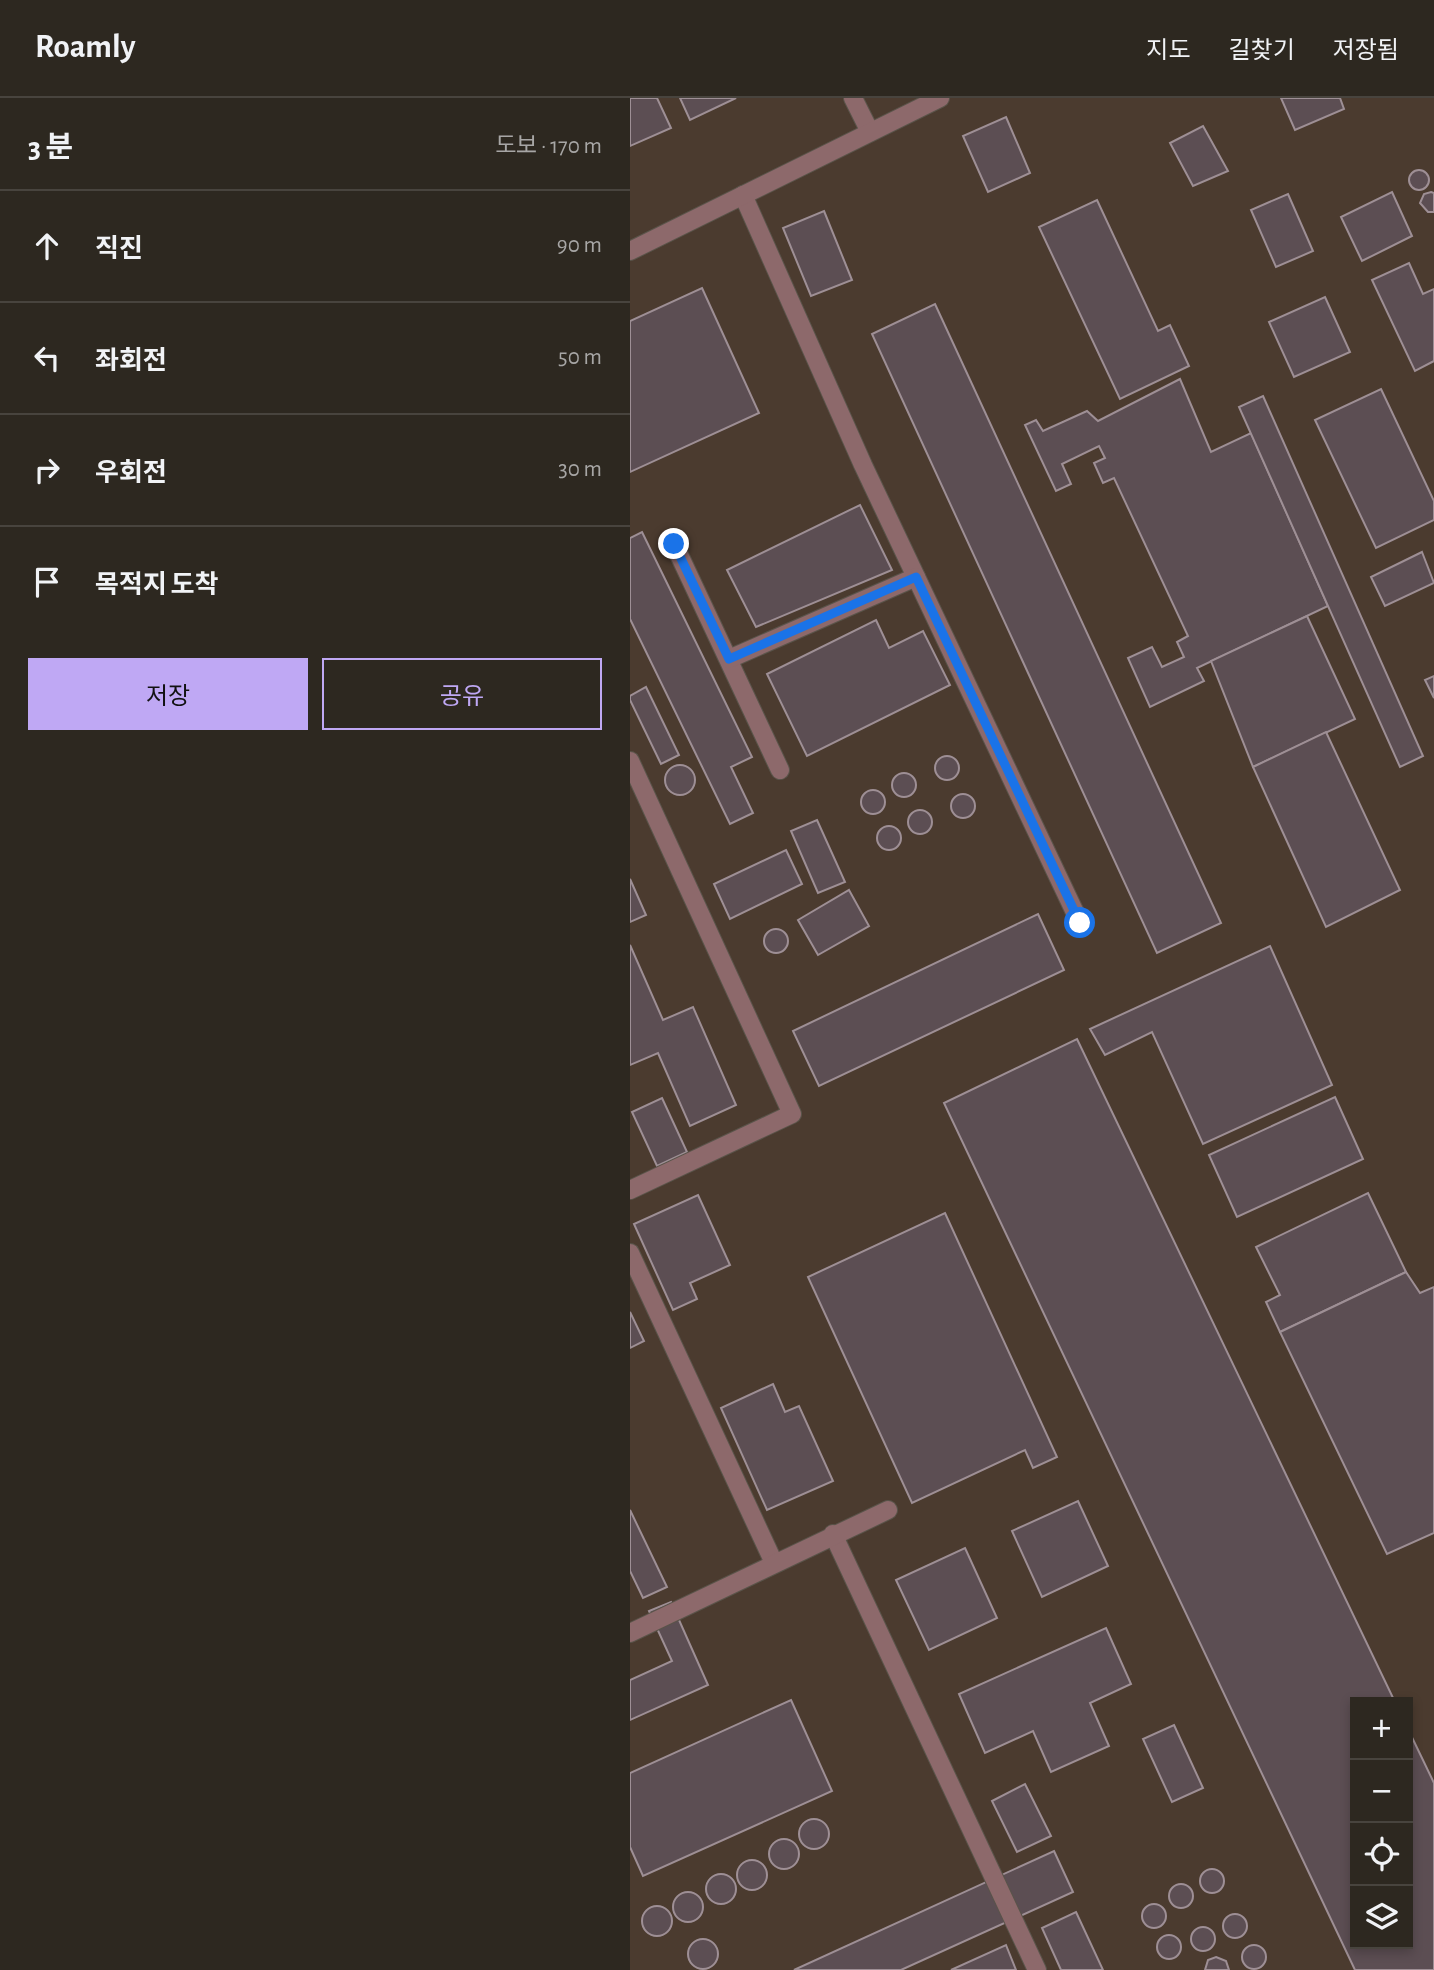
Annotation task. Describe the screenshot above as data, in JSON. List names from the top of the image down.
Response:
{
  "page": {
    "header": "Roamly",
    "nav": ["지도", "길찾기", "저장됨"],
    "heading": ["3 분", "도보 · 170 m"],
    "list": [
      ["직진", "90 m"],
      ["좌회전", "50 m"],
      ["우회전", "30 m"],
      "목적지 도착"
    ],
    "buttons": ["저장", "공유"],
    "map_buttons": ["+", "−"]
  }
}
